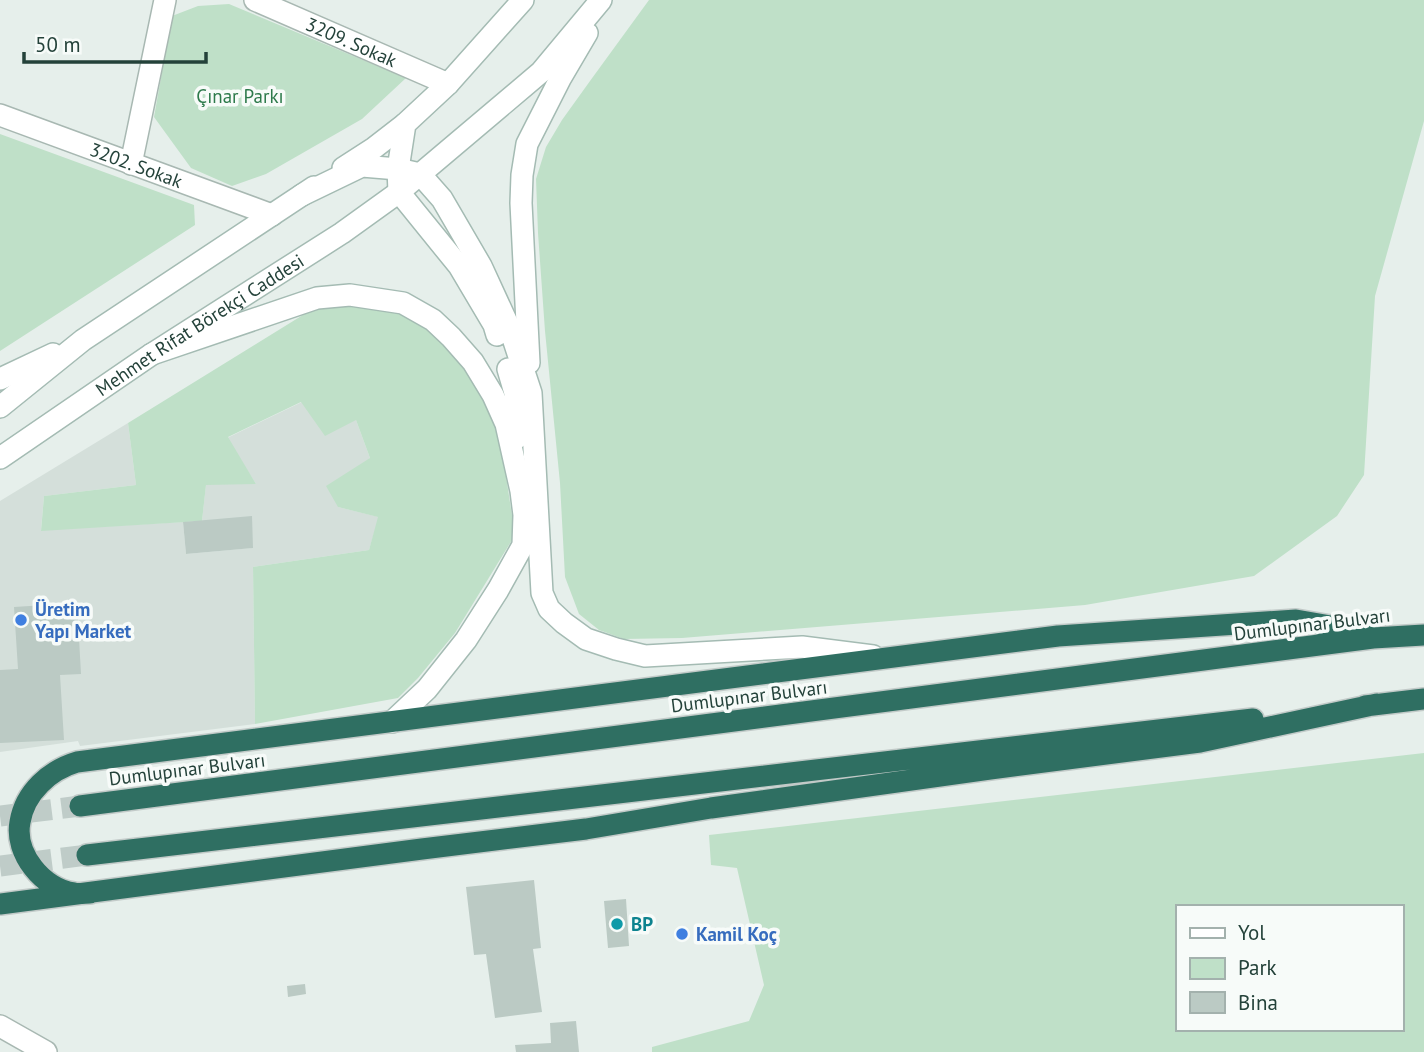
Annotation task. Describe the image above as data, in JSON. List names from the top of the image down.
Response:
{
  "streets": {
    "highway": ["Dumlupınar Bulvarı"],
    "main road": ["3209. Sokak", "3202. Sokak", "Mehmet Rifat Börekçi Caddesi"]
  },
  "parks": ["Çınar Parkı"],
  "places": ["Üretim Yapı Market", "BP", "Kamil Koç"],
  "legend": ["Yol", "Park", "Bina"],
  "scale_bar": "50 m"
}
